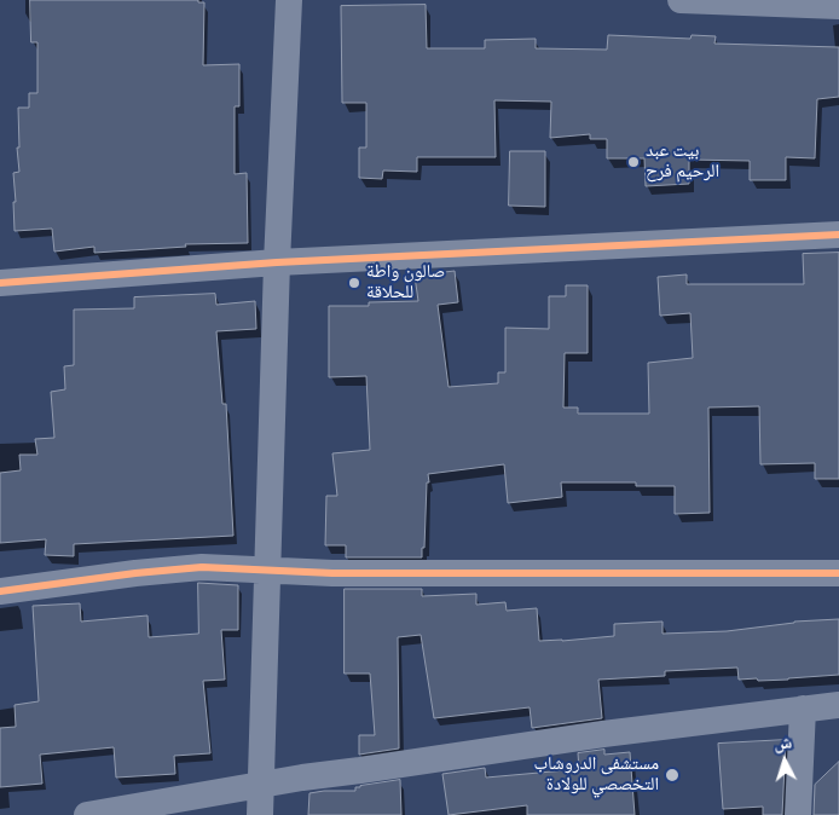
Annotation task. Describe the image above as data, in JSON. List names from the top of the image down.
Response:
{
  "places": ["بيت عبد الرحيم فرح", "صالون واطة للحلاقة", "مستشفى الدروشاب التخصصي للولادة"],
  "north": "top"
}
